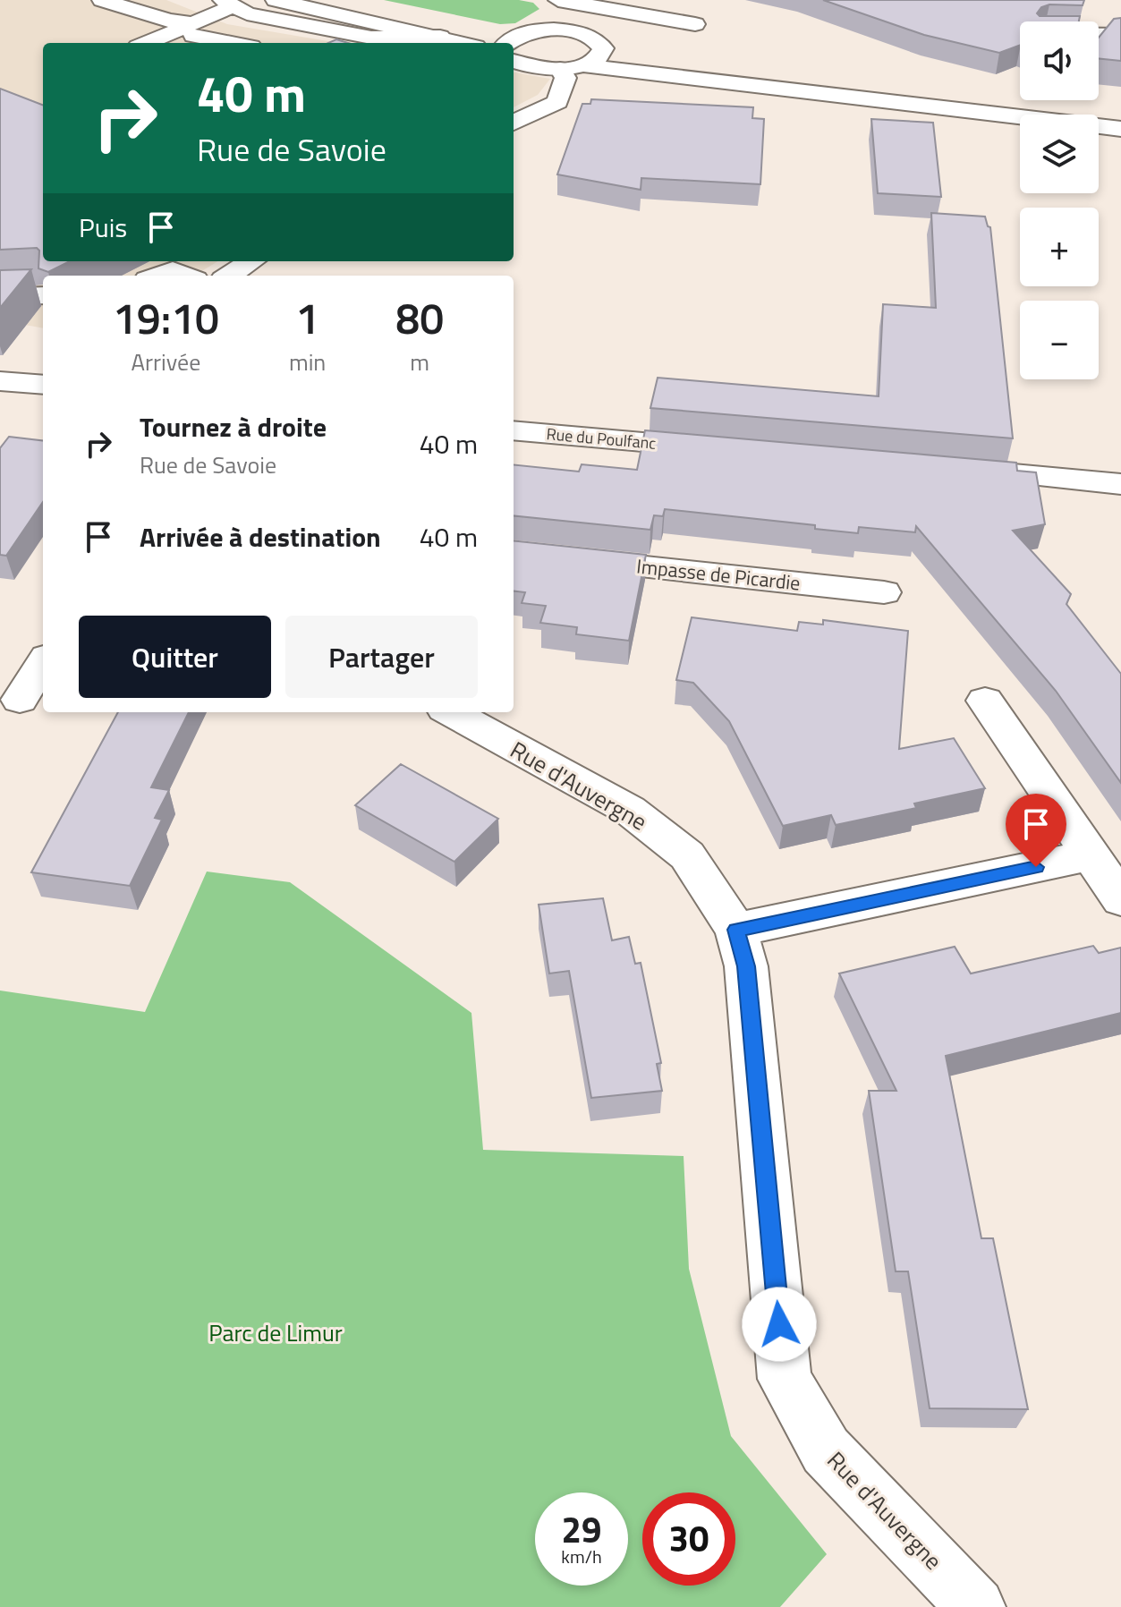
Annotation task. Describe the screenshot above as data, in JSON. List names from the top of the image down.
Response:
{
  "streets": {
    "street": ["Rue du Poulfanc", "Impasse de Picardie", "Rue d'Auvergne"]
  },
  "parks": ["Parc de Limur"],
  "page": {
    "map_buttons": ["+", "−"],
    "turn": ["40 m", "Rue de Savoie"],
    "then": "Puis",
    "eta": [
      "19:10",
      "Arrivée",
      "1",
      "min",
      "80",
      "m"
    ],
    "list": [
      {
        "name": "Tournez à droite",
        "note": "Rue de Savoie",
        "value": "40 m"
      },
      {
        "name": "Arrivée à destination",
        "value": "40 m"
      }
    ],
    "buttons": ["Quitter", "Partager"],
    "speed": "29 km/h",
    "limit": "30"
  }
}
